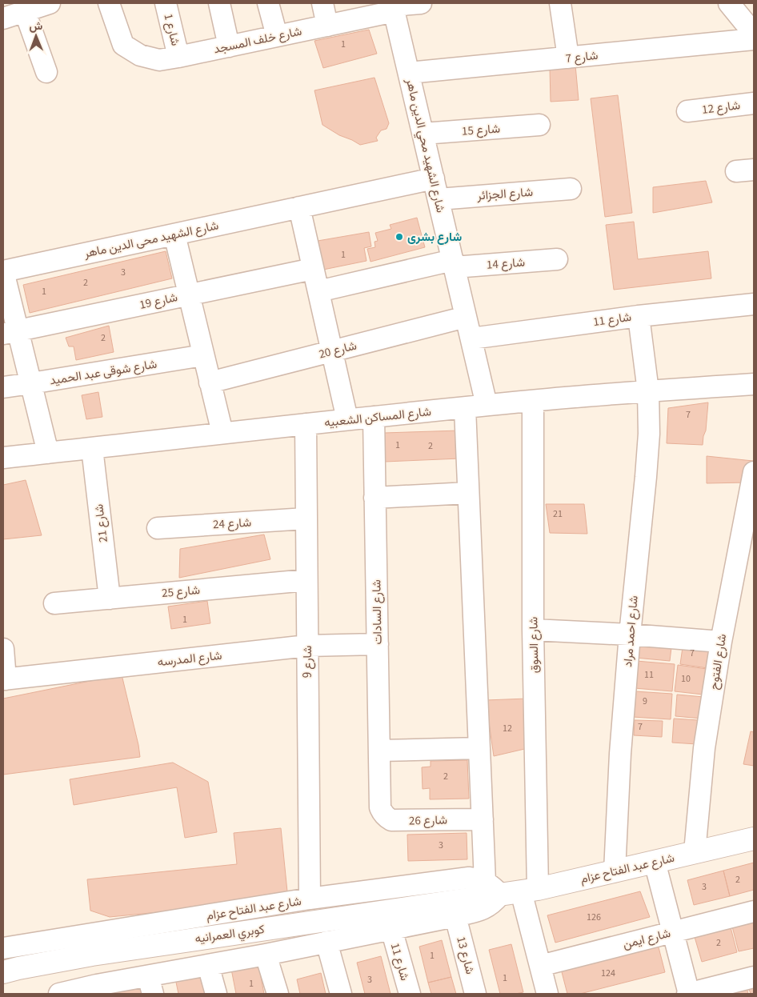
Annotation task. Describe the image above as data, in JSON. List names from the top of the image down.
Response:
{
  "streets": {
    "street": [
      "شارع 1",
      "شارع خلف المسجد",
      "شارع 7",
      "شارع 12",
      "شارع 15",
      "شارع الشهيد محي الدين ماهر",
      "شارع الجزائر",
      "شارع الشهيد محى الدين ماهر",
      "شارع 14",
      "شارع 19",
      "شارع 11",
      "شارع 20",
      "شارع شوقى عبد الحميد",
      "شارع المساكن الشعبيه",
      "شارع 21",
      "شارع 24",
      "شارع 25",
      "شارع السادات",
      "شارع احمد مراد",
      "شارع السوق",
      "شارع المدرسه",
      "شارع 9",
      "شارع الفتوح",
      "شارع 26",
      "شارع عبد الفتاح عزام",
      "كوبري العمرانيه",
      "شارع ايمن",
      "شارع 13"
    ]
  },
  "crossings": [
    ["شارع 1", "شارع خلف المسجد"],
    ["شارع خلف المسجد", "شارع الشهيد محي الدين ماهر"],
    ["شارع 7", "شارع الشهيد محي الدين ماهر"],
    ["شارع 15", "شارع الشهيد محي الدين ماهر"],
    ["شارع الشهيد محي الدين ماهر", "شارع الجزائر"],
    ["شارع الشهيد محي الدين ماهر", "شارع الشهيد محى الدين ماهر"],
    ["شارع الشهيد محي الدين ماهر", "شارع 14"],
    ["شارع الشهيد محي الدين ماهر", "شارع 11"],
    ["شارع الشهيد محي الدين ماهر", "شارع 20"],
    ["شارع الشهيد محي الدين ماهر", "شارع المساكن الشعبيه"],
    ["شارع 11", "شارع احمد مراد"],
    ["شارع 11", "شارع عبد الفتاح عزام"],
    ["شارع المساكن الشعبيه", "شارع 21"],
    ["شارع المساكن الشعبيه", "شارع السادات"],
    ["شارع المساكن الشعبيه", "شارع احمد مراد"],
    ["شارع المساكن الشعبيه", "شارع السوق"],
    ["شارع المساكن الشعبيه", "شارع 9"],
    ["شارع 21", "شارع 25"],
    ["شارع 24", "شارع 9"],
    ["شارع 25", "شارع 9"],
    ["شارع السادات", "شارع المدرسه"],
    ["شارع السادات", "شارع 26"],
    ["شارع احمد مراد", "شارع عبد الفتاح عزام"],
    ["شارع السوق", "شارع عبد الفتاح عزام"],
    ["شارع المدرسه", "شارع 9"],
    ["شارع 9", "شارع عبد الفتاح عزام"],
    ["شارع الفتوح", "شارع عبد الفتاح عزام"],
    ["شارع عبد الفتاح عزام", "كوبري العمرانيه"],
    ["شارع عبد الفتاح عزام", "شارع 13"],
    ["كوبري العمرانيه", "شارع 13"]
  ],
  "places": ["شارع بشرى"],
  "house_numbers": [
    "1",
    "1",
    "3",
    "2",
    "1",
    "2",
    "7",
    "1",
    "2",
    "21",
    "1",
    "7",
    "11",
    "10",
    "9",
    "7",
    "12",
    "2",
    "3",
    "2",
    "3",
    "126",
    "2",
    "1",
    "124",
    "1",
    "3",
    "1"
  ],
  "north": "top"
}
